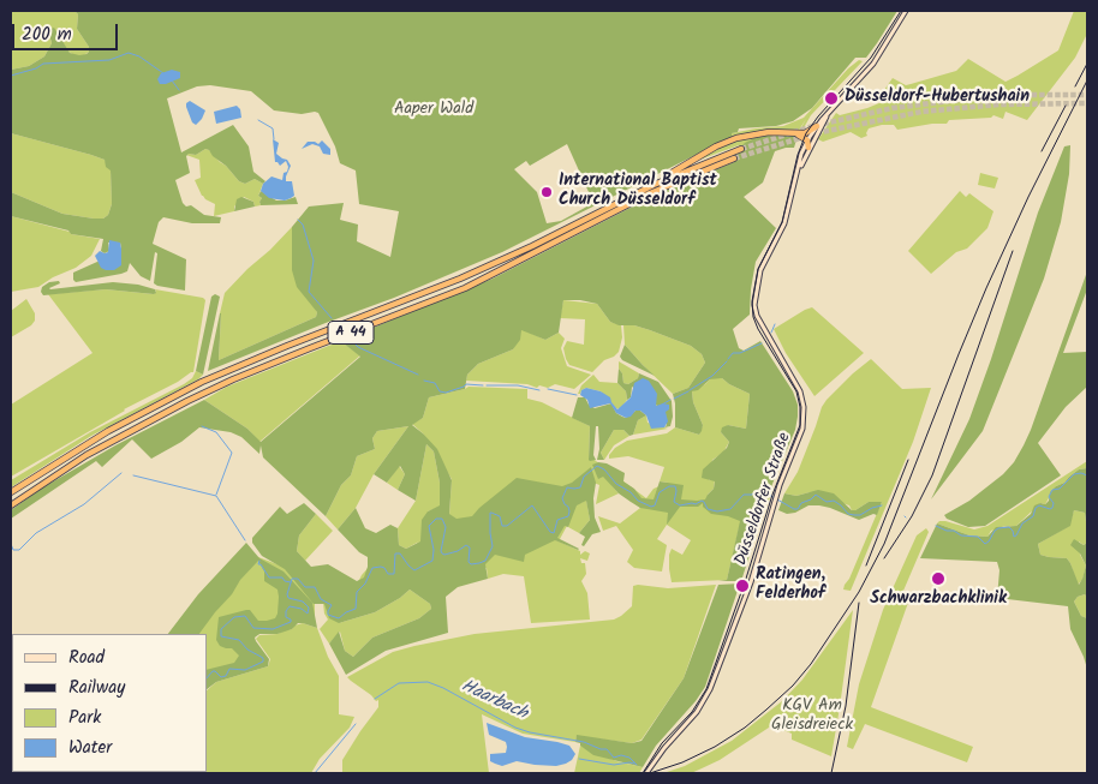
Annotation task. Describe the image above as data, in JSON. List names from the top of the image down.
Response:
{
  "streets": {
    "highway": ["A 44"],
    "main road": ["Düsseldorfer Straße"]
  },
  "water": ["Haarbach"],
  "parks": ["Aaper Wald", "KGV Am Gleisdreieck"],
  "places": [
    "Düsseldorf-Hubertushain",
    "International Baptist Church Düsseldorf",
    "Schwarzbachklinik",
    "Ratingen, Felderhof"
  ],
  "legend": [
    "Road",
    "Railway",
    "Park",
    "Water"
  ],
  "scale_bar": "200 m"
}
